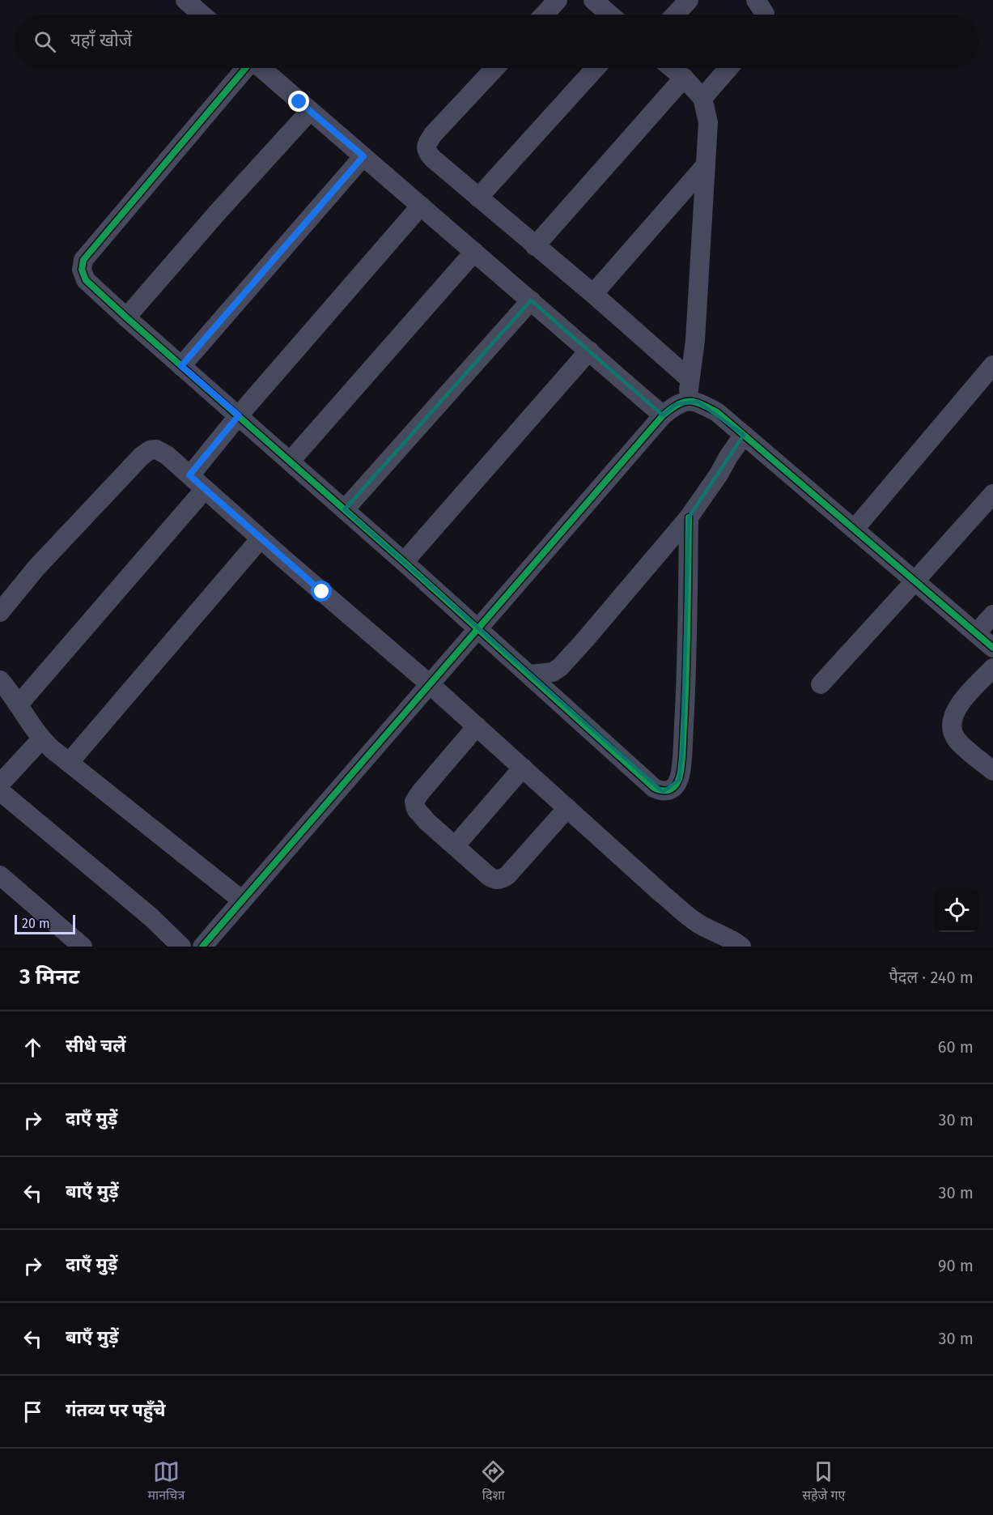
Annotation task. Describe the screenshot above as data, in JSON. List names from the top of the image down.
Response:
{
  "scale_bar": "20 m",
  "page": {
    "search": "यहाँ खोजें",
    "scale": "20 m",
    "heading": ["3 मिनट", "पैदल · 240 m"],
    "list": [
      ["सीधे चलें", "60 m"],
      ["दाएँ मुड़ें", "30 m"],
      ["बाएँ मुड़ें", "30 m"],
      ["दाएँ मुड़ें", "90 m"],
      ["बाएँ मुड़ें", "30 m"],
      "गंतव्य पर पहुँचे"
    ],
    "nav": ["मानचित्र", "दिशा", "सहेजे गए"]
  }
}
